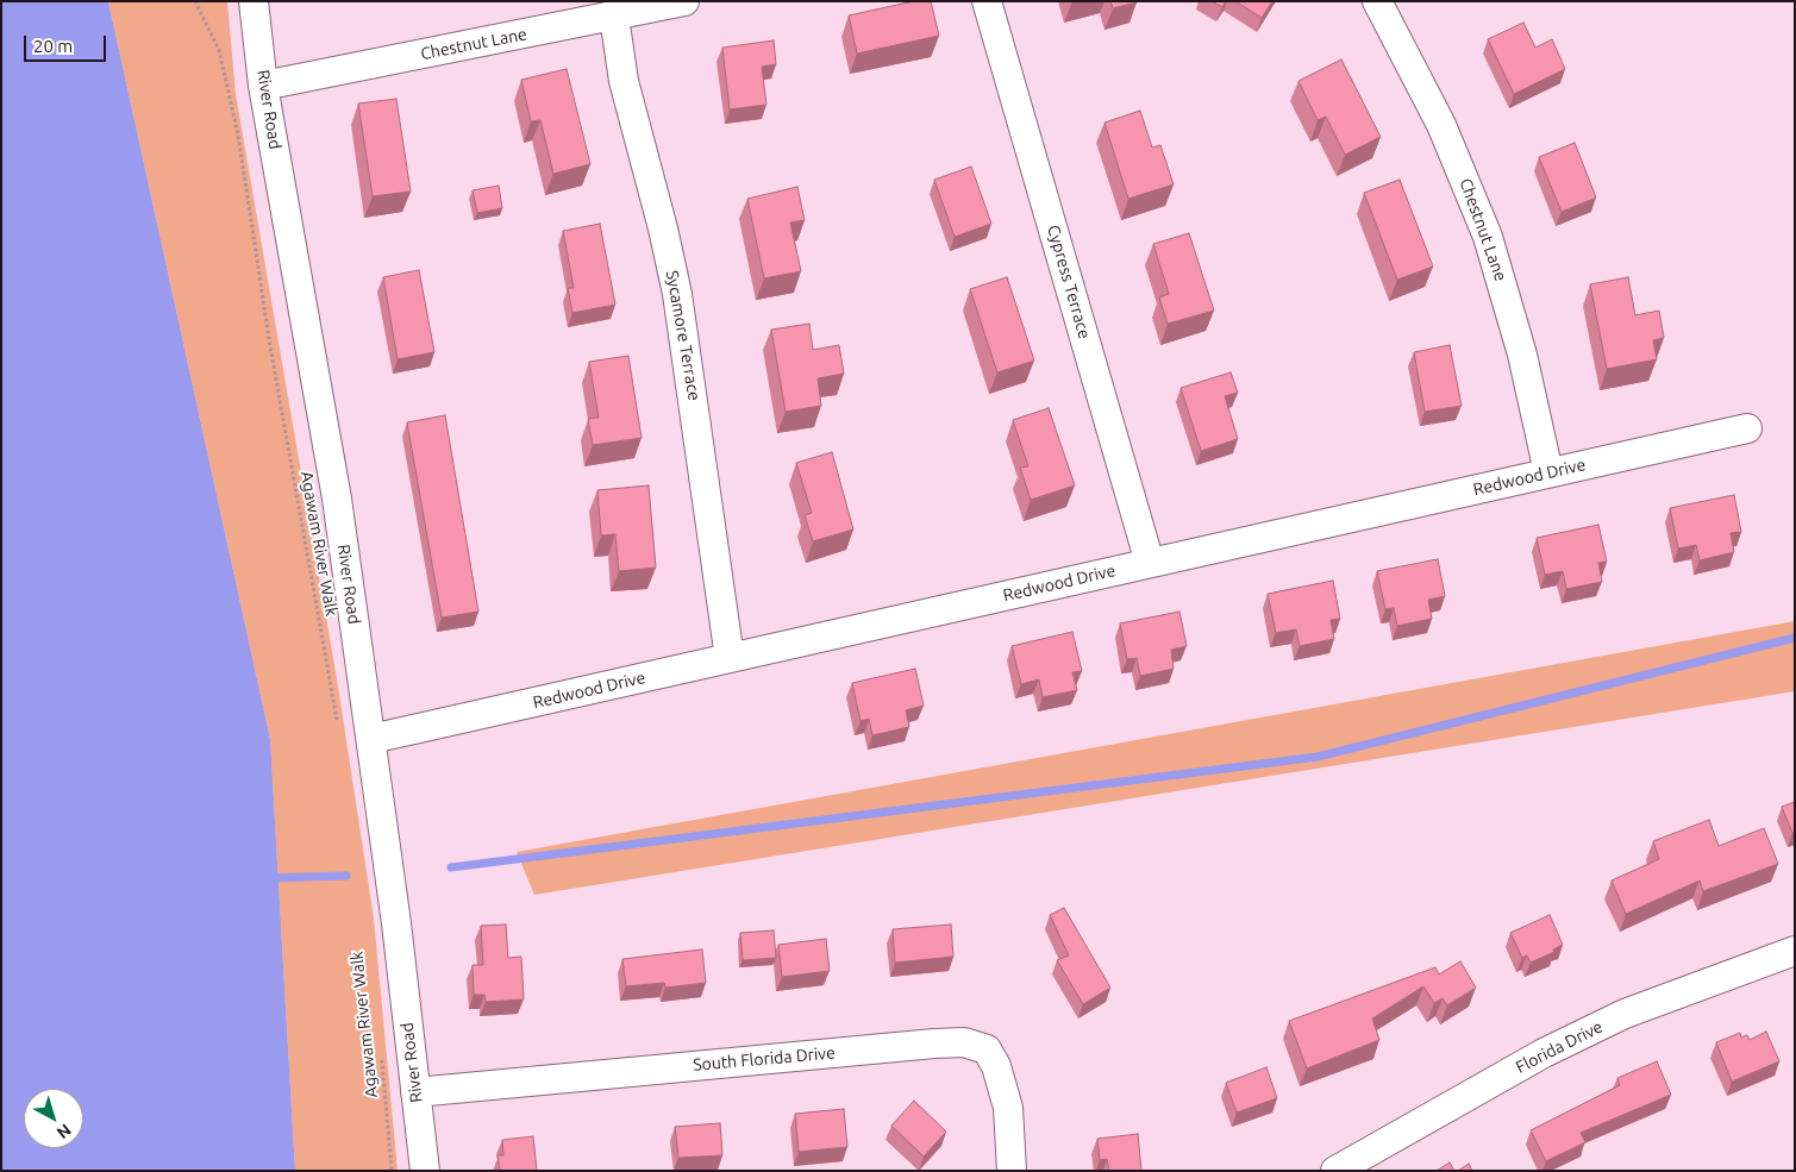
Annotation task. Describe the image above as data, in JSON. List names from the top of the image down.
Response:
{
  "streets": {
    "street": [
      "Chestnut Lane",
      "River Road",
      "Cypress Terrace",
      "Sycamore Terrace",
      "Redwood Drive",
      "Florida Drive",
      "South Florida Drive"
    ],
    "path": ["Agawam River Walk"]
  },
  "crossings": [
    ["Chestnut Lane", "River Road"],
    ["Chestnut Lane", "Sycamore Terrace"],
    ["Chestnut Lane", "Redwood Drive"],
    ["River Road", "Redwood Drive"],
    ["River Road", "South Florida Drive"],
    ["Cypress Terrace", "Redwood Drive"],
    ["Sycamore Terrace", "Redwood Drive"]
  ],
  "scale_bar": "20 m",
  "north": "bottom right"
}
